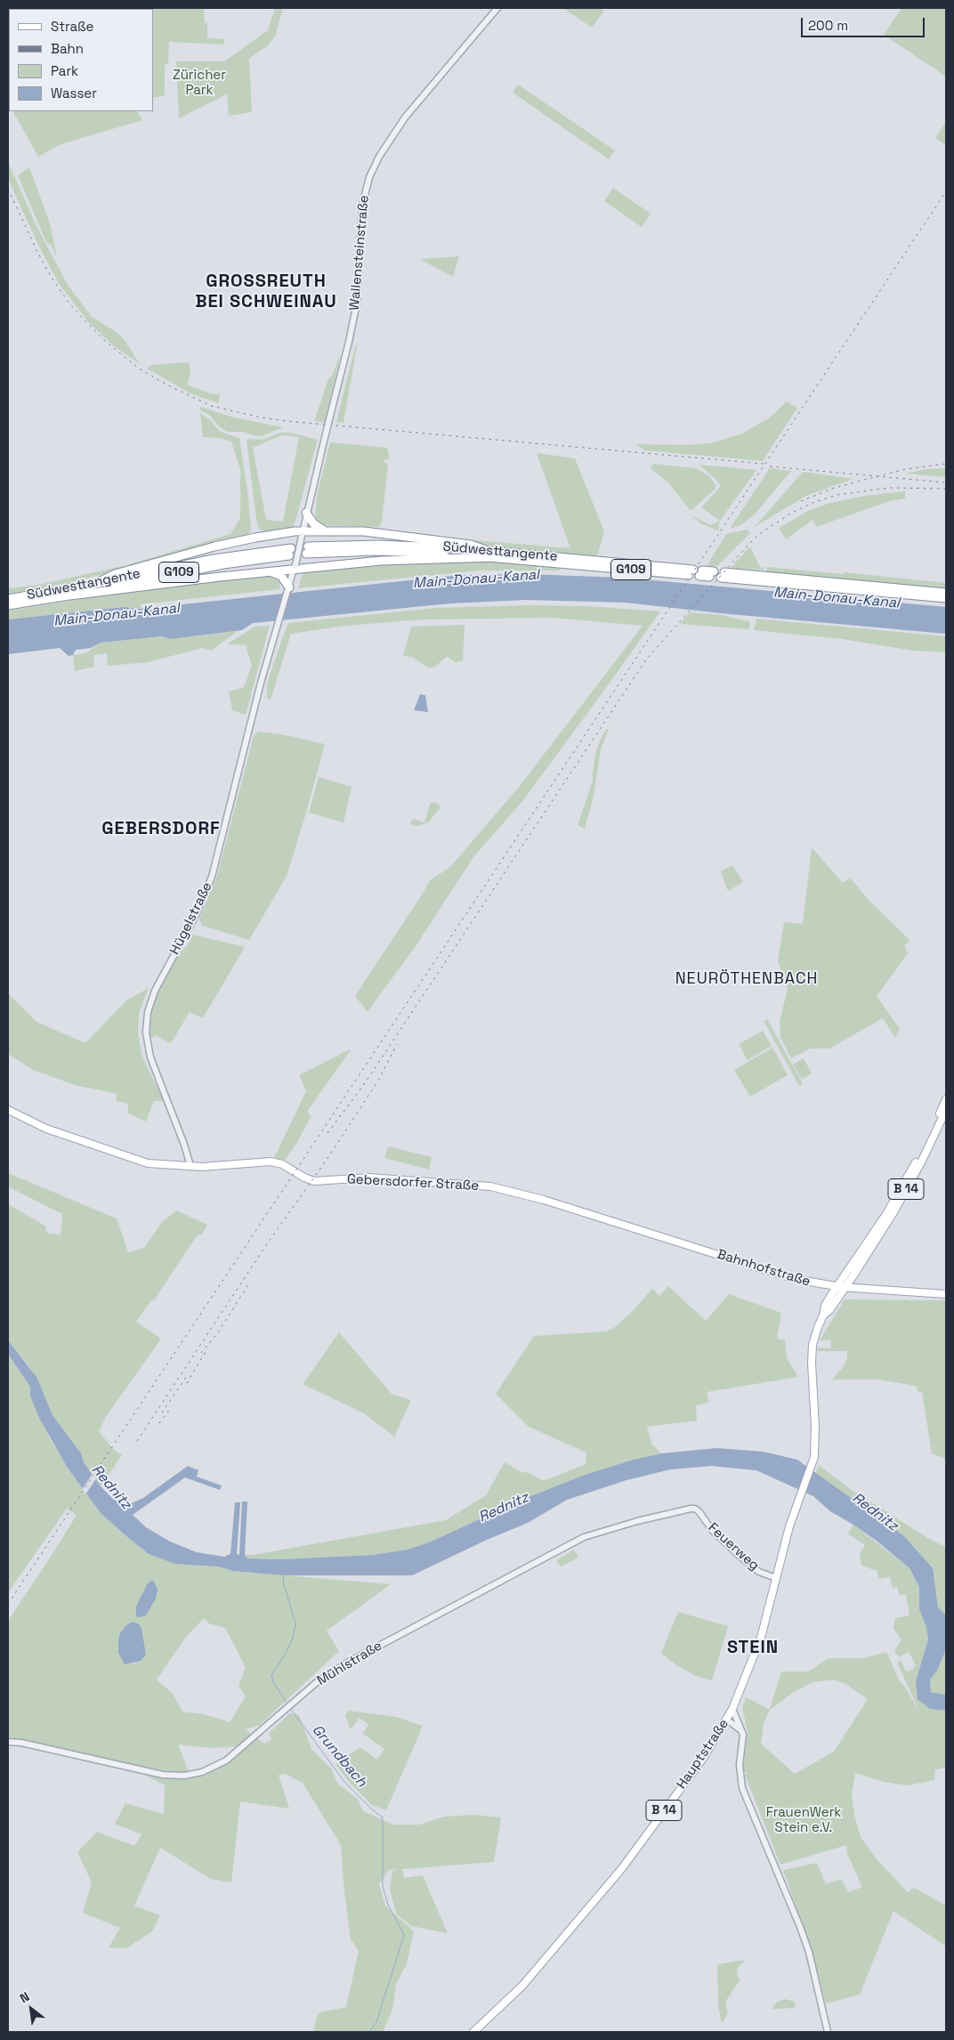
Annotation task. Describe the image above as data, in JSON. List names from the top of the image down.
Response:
{
  "streets": {
    "highway": ["Südwesttangente", "G109"],
    "main road": [
      "Gebersdorfer Straße",
      "B 14",
      "Bahnhofstraße",
      "Hauptstraße"
    ],
    "street": [
      "Wallensteinstraße",
      "Hügelstraße",
      "Feuerweg",
      "Mühlstraße"
    ]
  },
  "crossings": [
    ["Wallensteinstraße", "Hügelstraße"],
    ["Hügelstraße", "Gebersdorfer Straße"],
    ["Gebersdorfer Straße", "Bahnhofstraße"],
    ["B 14", "Bahnhofstraße"],
    ["B 14", "Hauptstraße"],
    ["Feuerweg", "Mühlstraße"],
    ["Feuerweg", "Hauptstraße"]
  ],
  "districts": [
    "GROSSREUTH BEI SCHWEINAU",
    "GEBERSDORF",
    "NEURÖTHENBACH",
    "STEIN"
  ],
  "water": ["Main-Donau-Kanal", "Rednitz", "Grundbach"],
  "parks": ["Züricher Park", "FrauenWerk Stein e.V."],
  "legend": [
    "Straße",
    "Bahn",
    "Park",
    "Wasser"
  ],
  "scale_bar": "200 m",
  "north": "top left"
}
